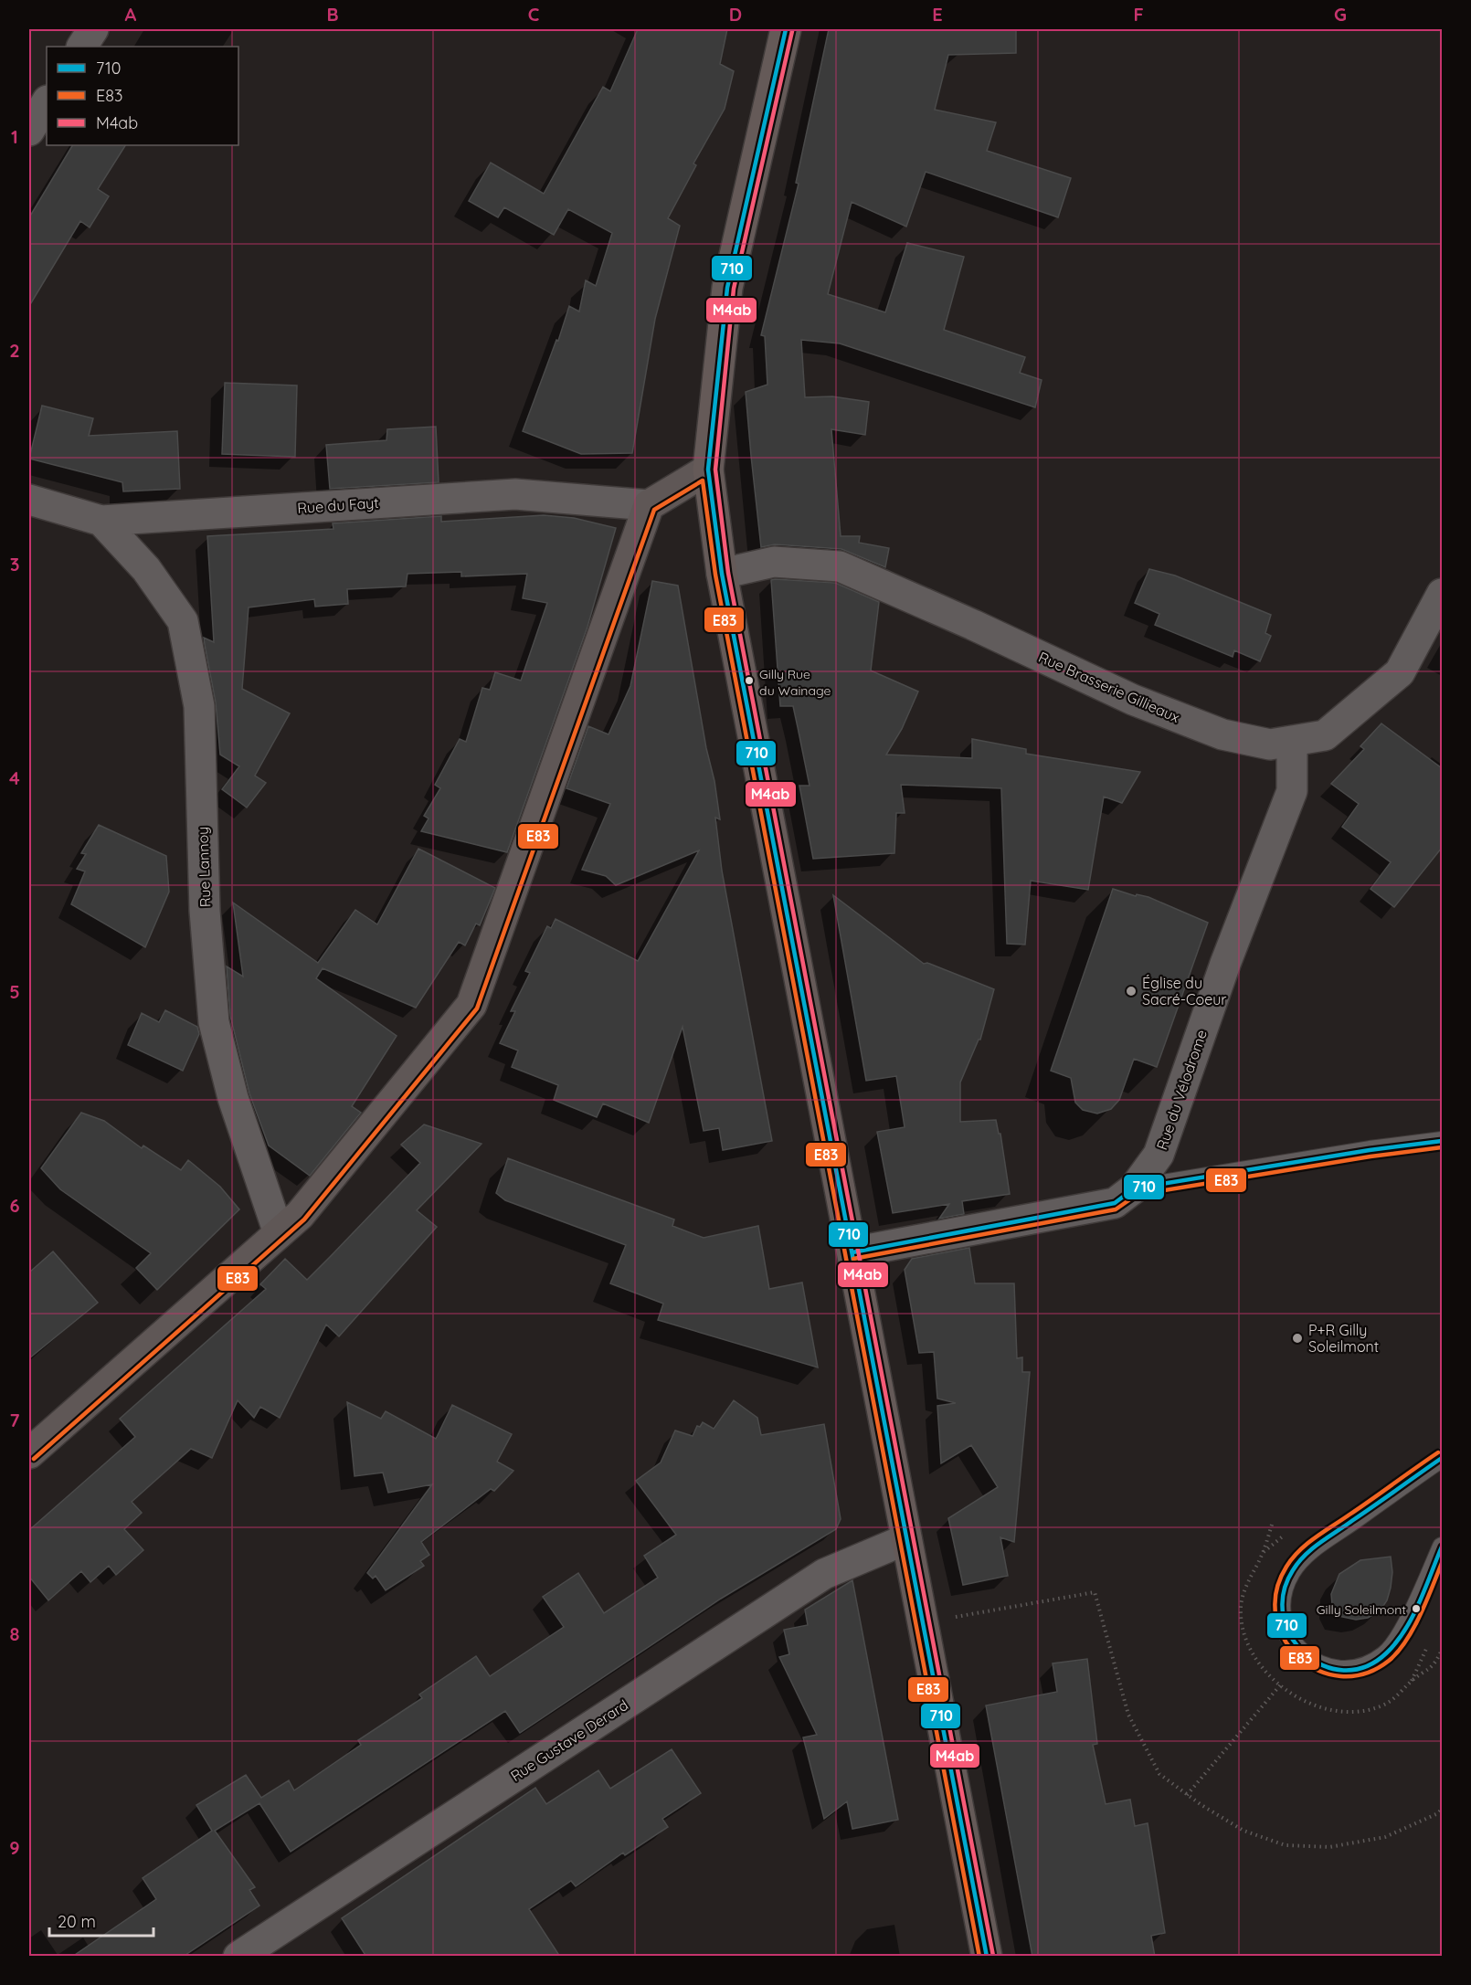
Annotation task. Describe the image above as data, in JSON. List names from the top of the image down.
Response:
{
  "streets": {
    "street": [
      "Rue du Fayt",
      "Rue Brasserie Gillieaux",
      "Rue Lannoy",
      "Rue du Vélodrome",
      "Rue Gustave Derard"
    ]
  },
  "crossings": [
    ["Rue du Fayt", "Rue Lannoy"],
    ["Rue Brasserie Gillieaux", "Rue du Vélodrome"]
  ],
  "places": [
    "Gilly Rue du Wainage",
    "Église du Sacré-Coeur",
    "P+R Gilly Soleilmont",
    "Gilly Soleilmont"
  ],
  "lines": ["transit line 710", "transit line M4ab", "transit line E83"],
  "legend": ["710", "E83", "M4ab"],
  "scale_bar": "20 m",
  "grid": {
    "columns": [
      "A",
      "B",
      "C",
      "D",
      "E",
      "F",
      "G"
    ],
    "rows": [
      "1",
      "2",
      "3",
      "4",
      "5",
      "6",
      "7",
      "8",
      "9"
    ]
  }
}
